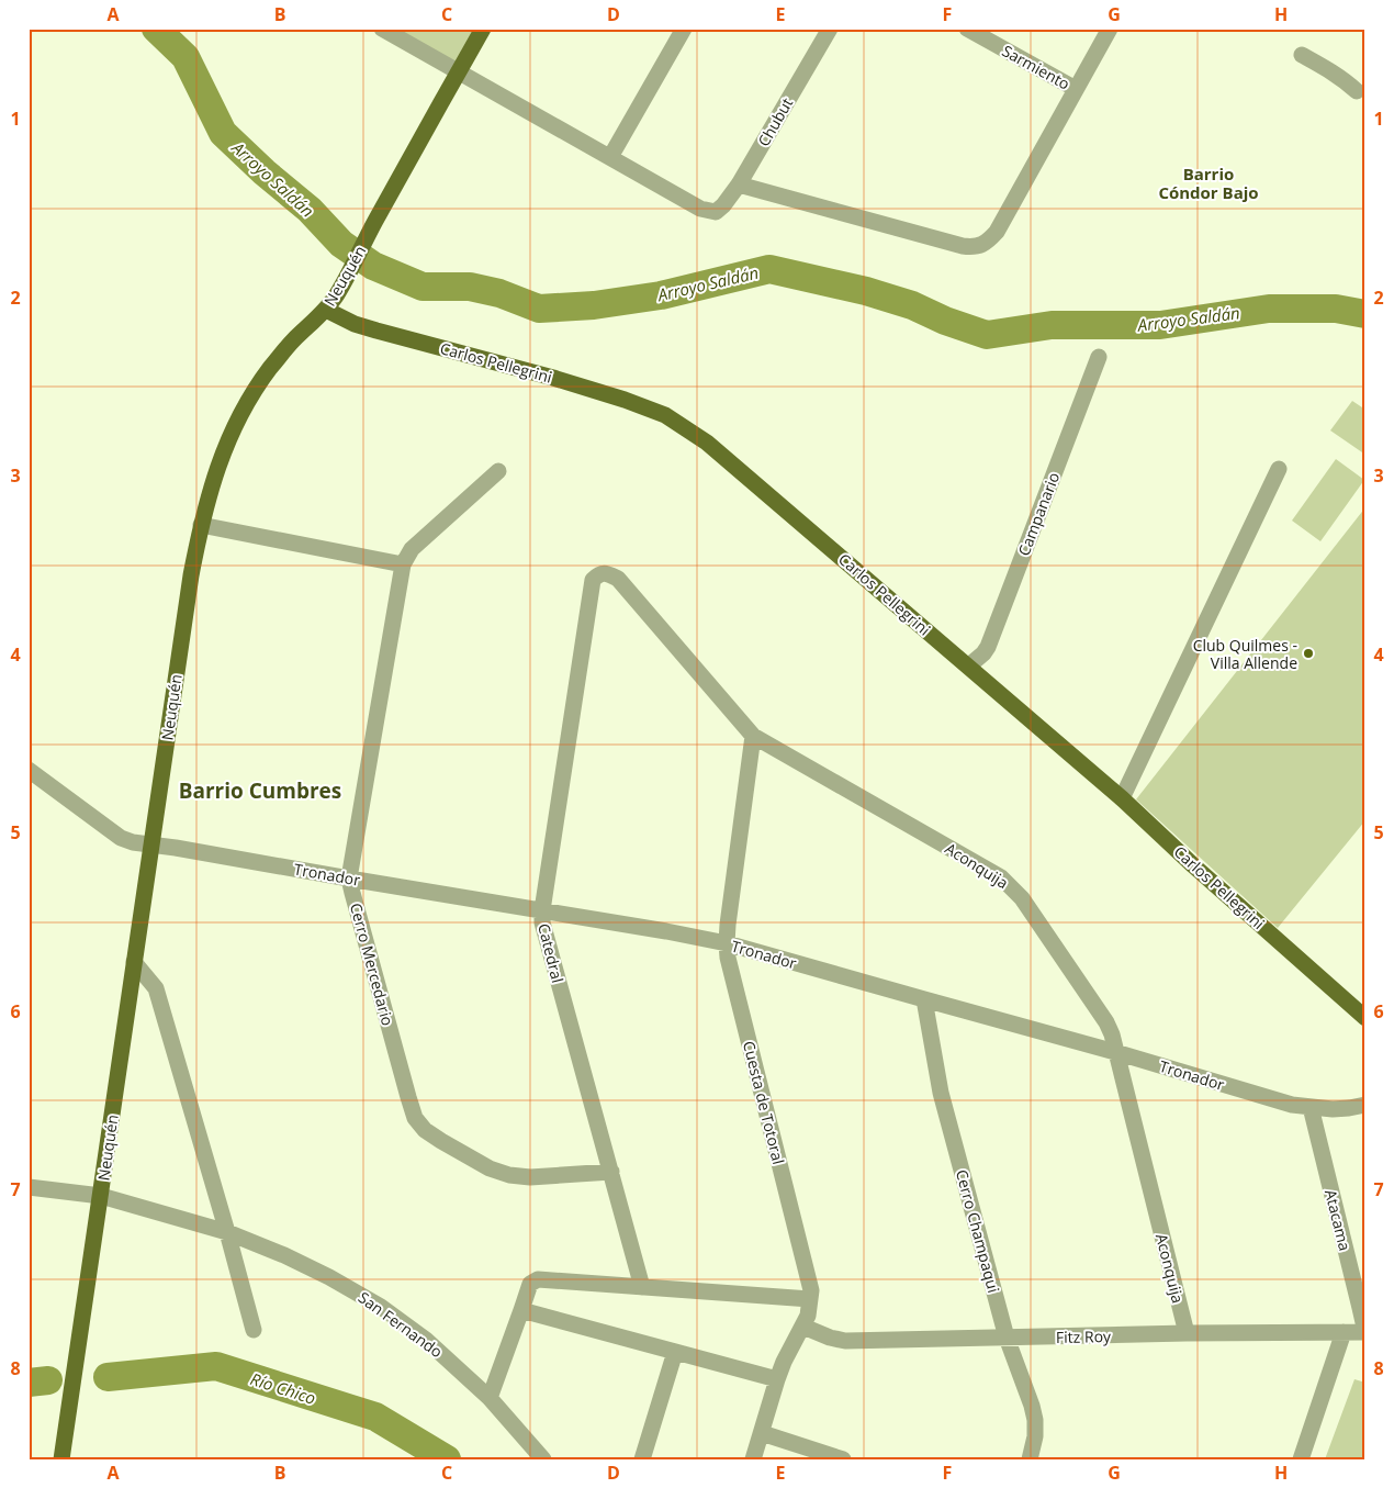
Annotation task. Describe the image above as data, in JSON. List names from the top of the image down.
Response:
{
  "streets": {
    "main road": ["Neuquén", "Carlos Pellegrini"],
    "street": [
      "Sarmiento",
      "Chubut",
      "Campanario",
      "Aconquija",
      "Tronador",
      "Catedral",
      "Cerro Mercedario",
      "Cuesta de Totoral",
      "Atacama",
      "Cerro Champaqui",
      "San Fernando",
      "Fitz Roy"
    ]
  },
  "crossings": [
    ["Neuquén", "Carlos Pellegrini"],
    ["Neuquén", "Tronador"],
    ["Neuquén", "San Fernando"],
    ["Carlos Pellegrini", "Campanario"],
    ["Aconquija", "Tronador"],
    ["Aconquija", "Catedral"],
    ["Aconquija", "Cuesta de Totoral"],
    ["Aconquija", "Fitz Roy"],
    ["Tronador", "Catedral"],
    ["Tronador", "Cerro Mercedario"],
    ["Tronador", "Cuesta de Totoral"],
    ["Tronador", "Atacama"],
    ["Tronador", "Cerro Champaqui"],
    ["Catedral", "Cerro Mercedario"],
    ["Cuesta de Totoral", "Fitz Roy"],
    ["Atacama", "Fitz Roy"],
    ["Cerro Champaqui", "Fitz Roy"]
  ],
  "districts": ["Barrio Cóndor Bajo", "Barrio Cumbres"],
  "water": ["Arroyo Saldán", "Río Chico"],
  "places": ["Club Quilmes - Villa Allende"],
  "grid": {
    "columns": [
      "A",
      "B",
      "C",
      "D",
      "E",
      "F",
      "G",
      "H"
    ],
    "rows": [
      "1",
      "2",
      "3",
      "4",
      "5",
      "6",
      "7",
      "8"
    ]
  }
}
